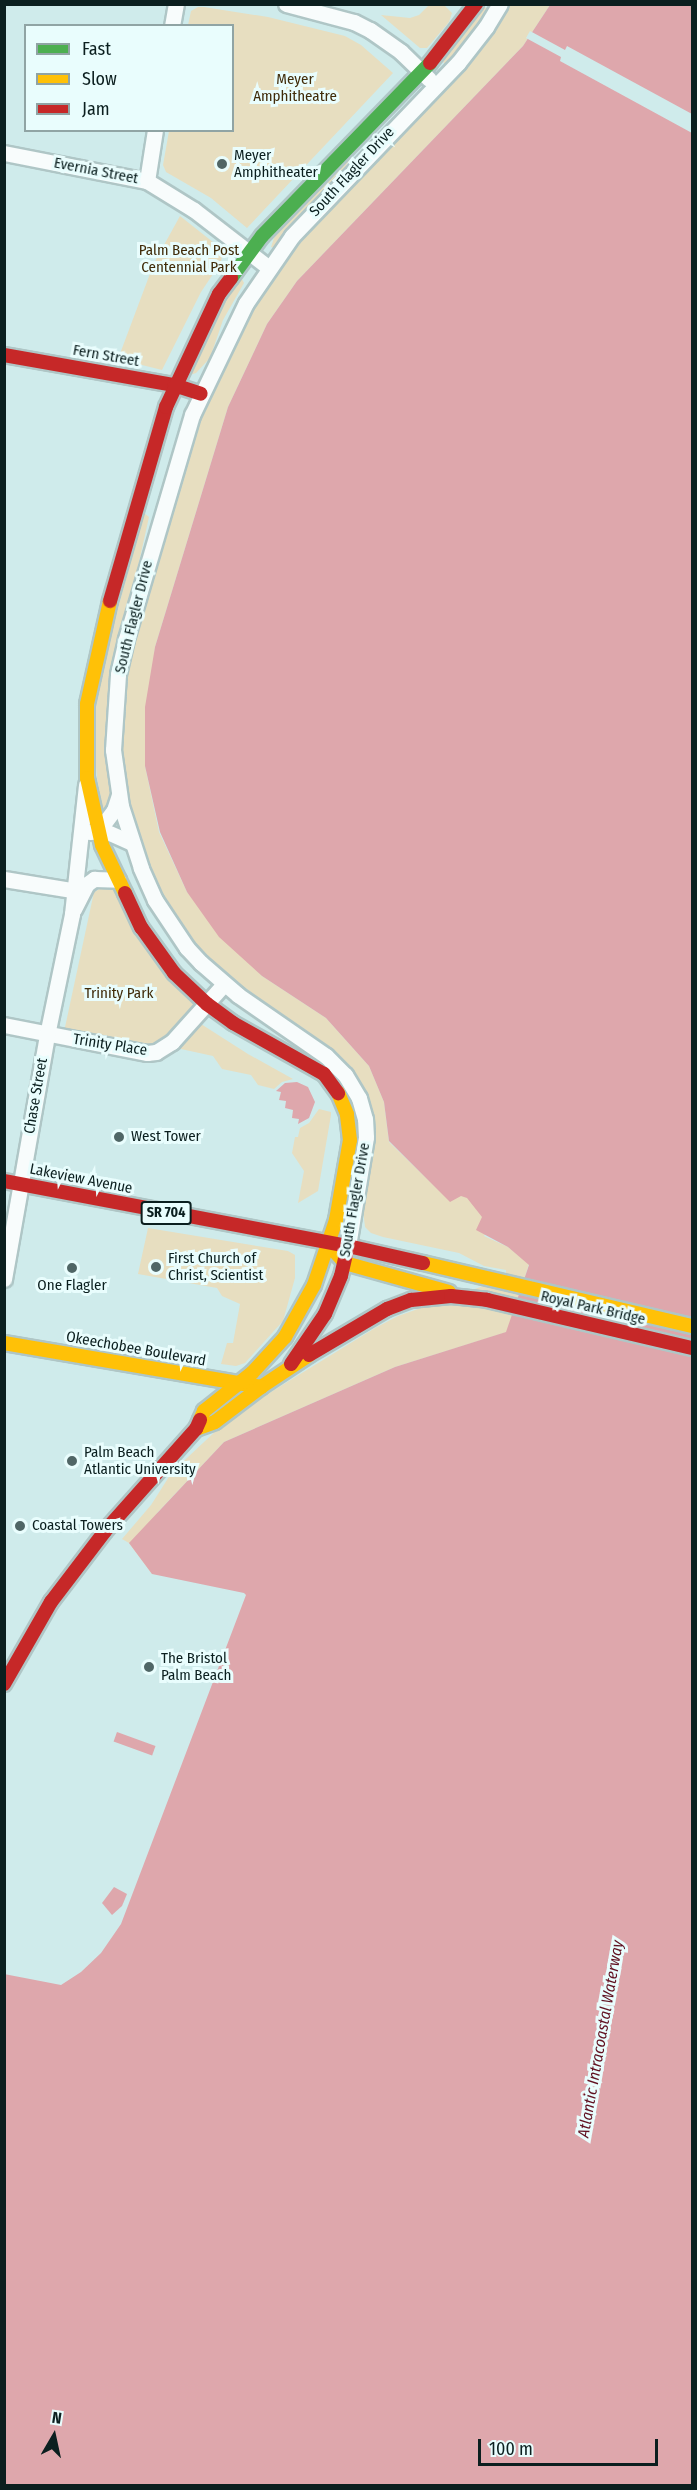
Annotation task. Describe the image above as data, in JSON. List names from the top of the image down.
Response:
{
  "streets": {
    "street": [
      "Evernia Street",
      "South Flagler Drive",
      "Fern Street",
      "Trinity Place",
      "Chase Street",
      "Lakeview Avenue",
      "SR 704",
      "Royal Park Bridge",
      "Okeechobee Boulevard"
    ]
  },
  "crossings": [
    ["Evernia Street", "South Flagler Drive"],
    ["South Flagler Drive", "Fern Street"],
    ["South Flagler Drive", "Trinity Place"],
    ["South Flagler Drive", "Chase Street"],
    ["South Flagler Drive", "Lakeview Avenue"],
    ["South Flagler Drive", "Okeechobee Boulevard"],
    ["Trinity Place", "Chase Street"],
    ["Chase Street", "Lakeview Avenue"],
    ["Lakeview Avenue", "Royal Park Bridge"]
  ],
  "water": ["Atlantic Intracoastal Waterway"],
  "parks": ["Meyer Amphitheatre", "Palm Beach Post Centennial Park", "Trinity Park"],
  "places": [
    "Meyer Amphitheater",
    "West Tower",
    "First Church of Christ, Scientist",
    "One Flagler",
    "Palm Beach Atlantic University",
    "Coastal Towers",
    "The Bristol Palm Beach"
  ],
  "legend": ["Fast", "Slow", "Jam"],
  "scale_bar": "100 m",
  "north": "top"
}
